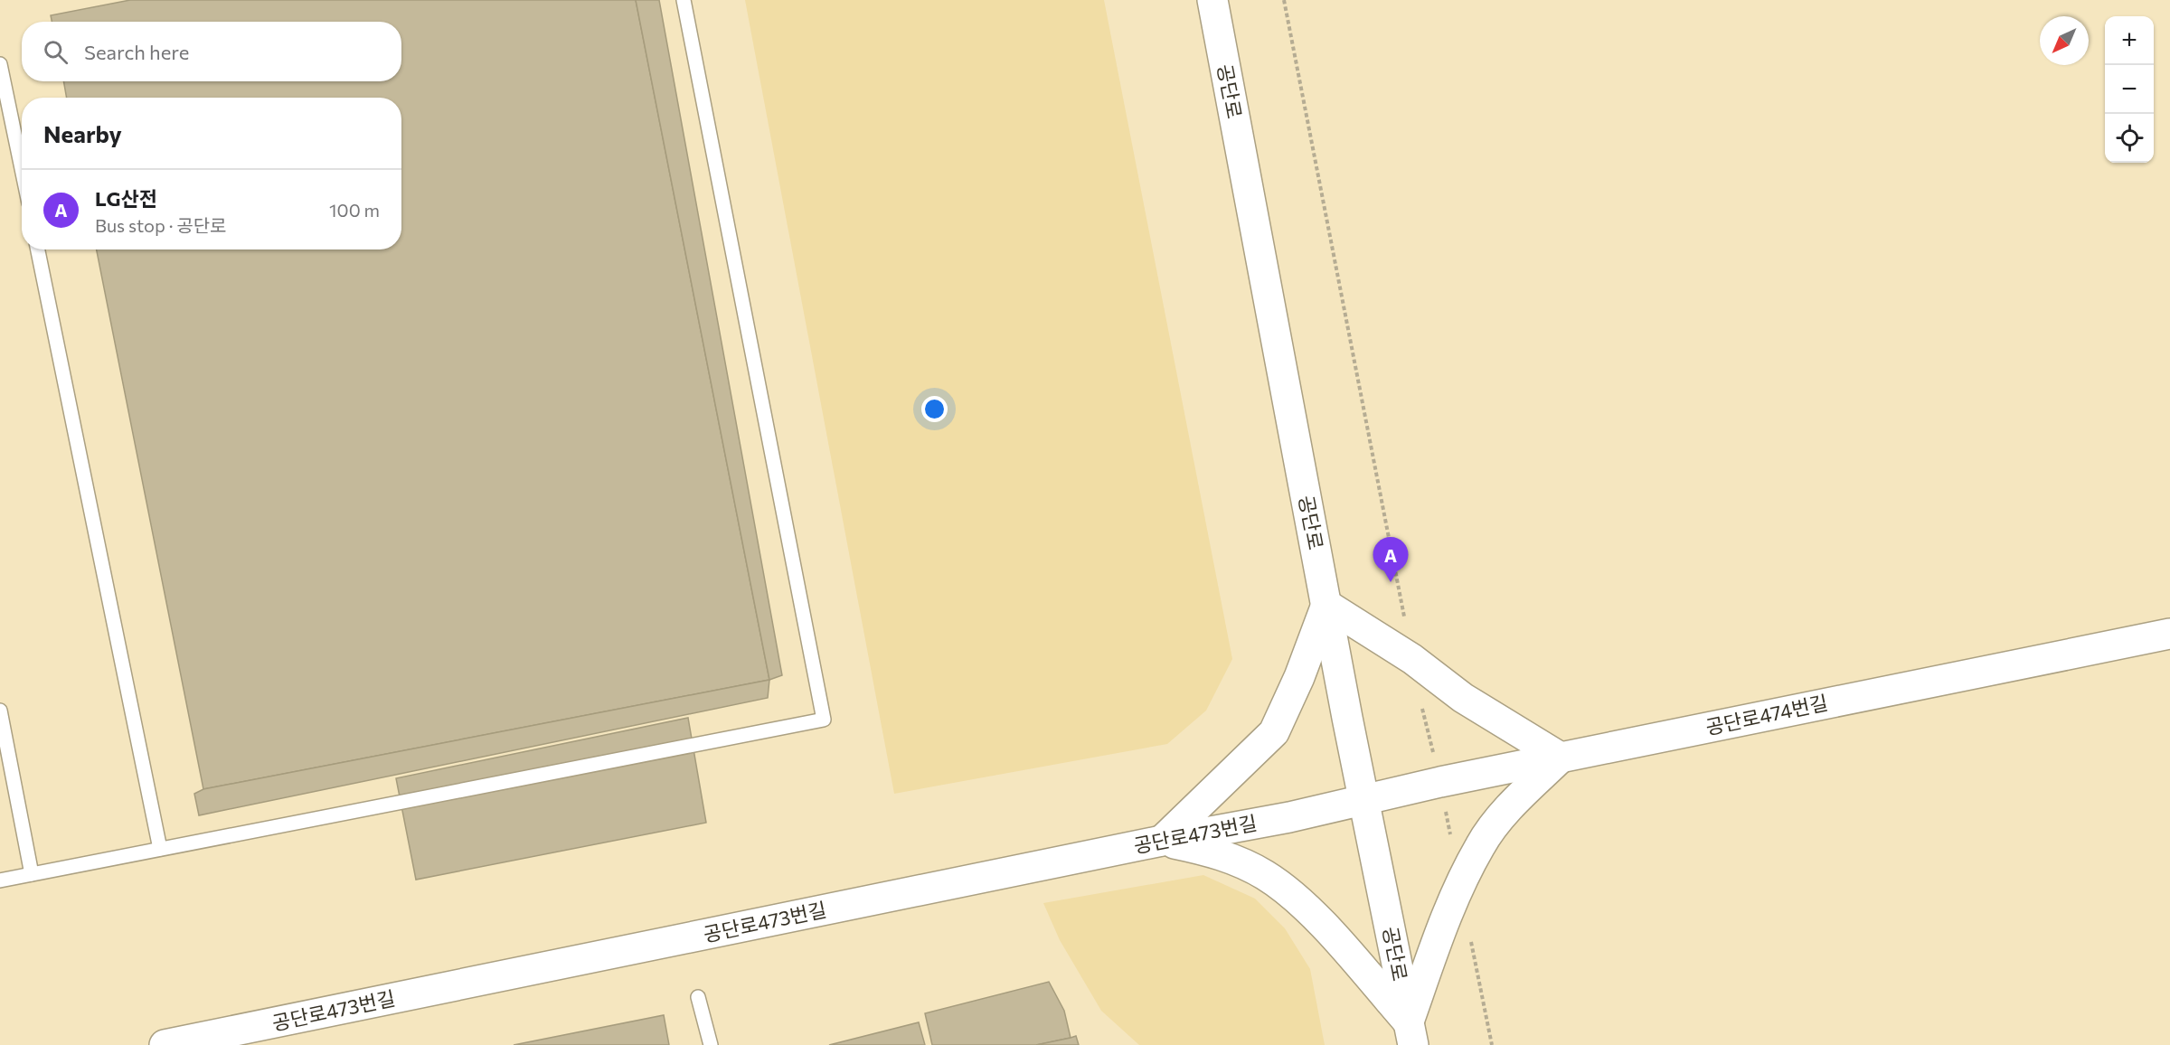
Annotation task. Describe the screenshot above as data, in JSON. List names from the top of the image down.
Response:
{
  "streets": {
    "main road": ["공단로", "공단로474번길", "공단로473번길"]
  },
  "crossings": [
    ["공단로", "공단로474번길"],
    ["공단로", "공단로473번길"],
    ["공단로474번길", "공단로473번길"]
  ],
  "north": "bottom left",
  "page": {
    "map_buttons": ["+", "−"],
    "search": "Search here",
    "heading": "Nearby",
    "list": [
      {
        "mark": "A",
        "name": "LG산전",
        "note": "Bus stop · 공단로",
        "value": "100 m"
      }
    ],
    "pins": "A"
  }
}
